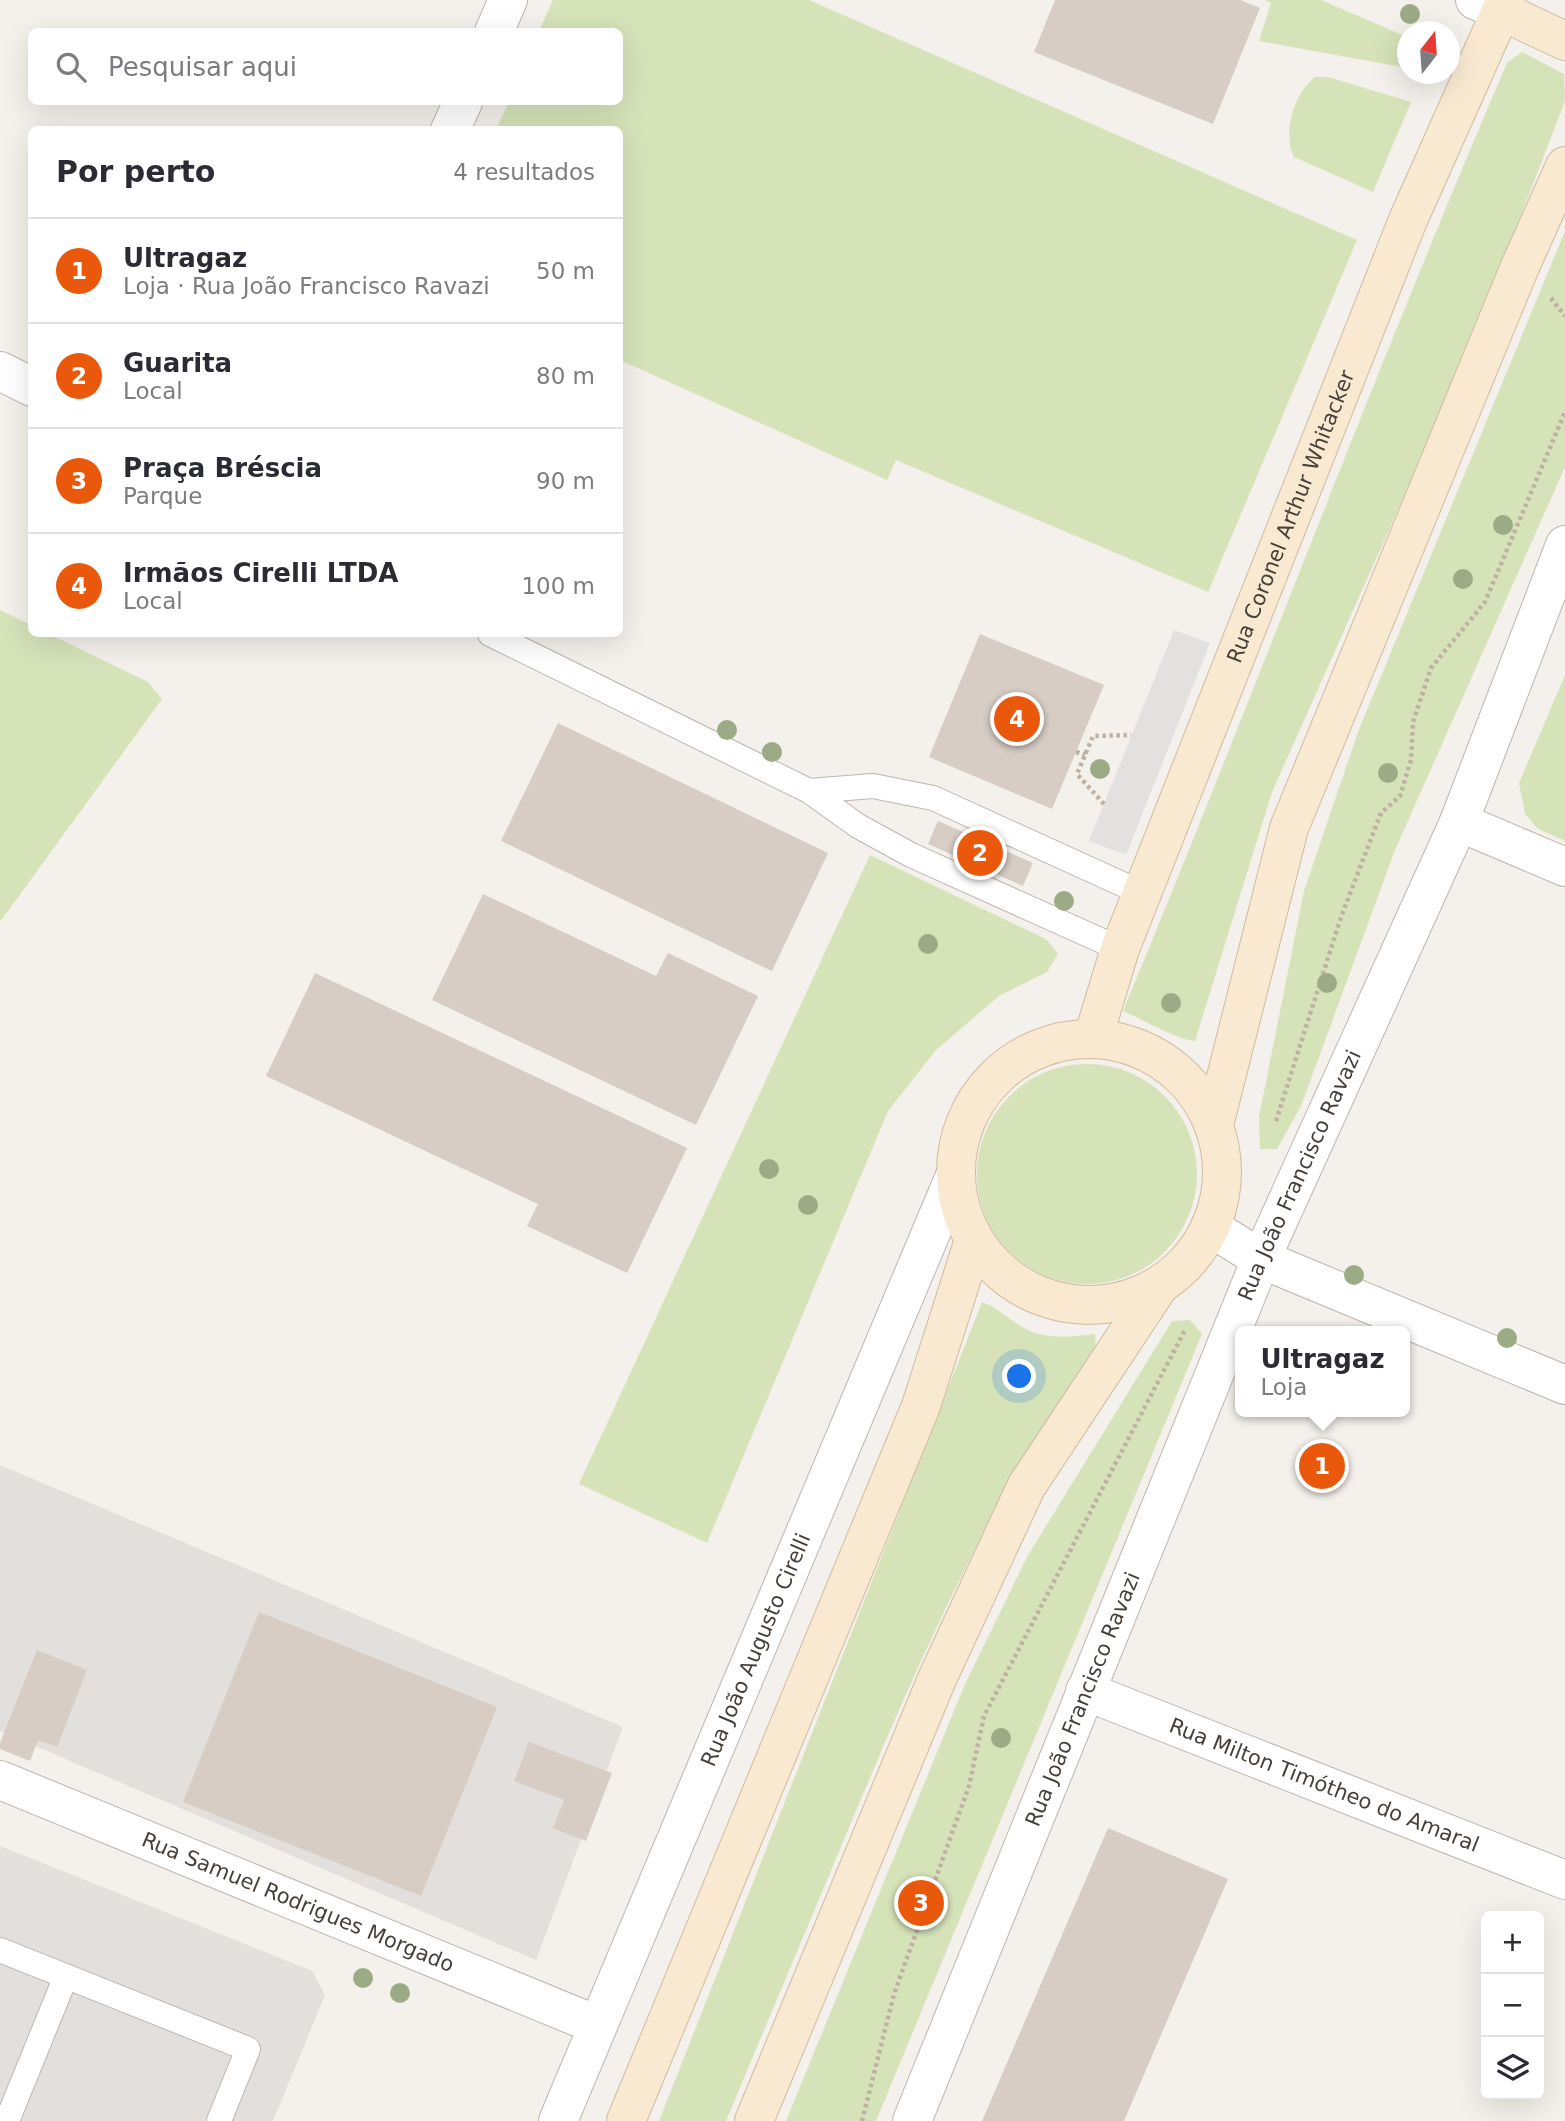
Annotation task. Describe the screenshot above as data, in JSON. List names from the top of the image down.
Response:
{
  "streets": {
    "main road": ["Rua Coronel Arthur Whitacker"],
    "street": [
      "Rua João Francisco Ravazi",
      "Rua João Augusto Cirelli",
      "Rua Milton Timótheo do Amaral",
      "Rua Samuel Rodrigues Morgado"
    ]
  },
  "crossings": [
    ["Rua João Francisco Ravazi", "Rua Milton Timótheo do Amaral"],
    ["Rua João Augusto Cirelli", "Rua Samuel Rodrigues Morgado"]
  ],
  "north": "top",
  "page": {
    "search": "Pesquisar aqui",
    "heading": ["Por perto", "4 resultados"],
    "list": [
      {
        "mark": "1",
        "name": "Ultragaz",
        "note": "Loja · Rua João Francisco Ravazi",
        "value": "50 m"
      },
      {
        "mark": "2",
        "name": "Guarita",
        "note": "Local",
        "value": "80 m"
      },
      {
        "mark": "3",
        "name": "Praça Bréscia",
        "note": "Parque",
        "value": "90 m"
      },
      {
        "mark": "4",
        "name": "Irmãos Cirelli LTDA",
        "note": "Local",
        "value": "100 m"
      }
    ],
    "pins": [
      "4",
      "2",
      "1",
      "3"
    ],
    "popup": ["Ultragaz", "Loja"],
    "map_buttons": ["+", "−"]
  }
}
